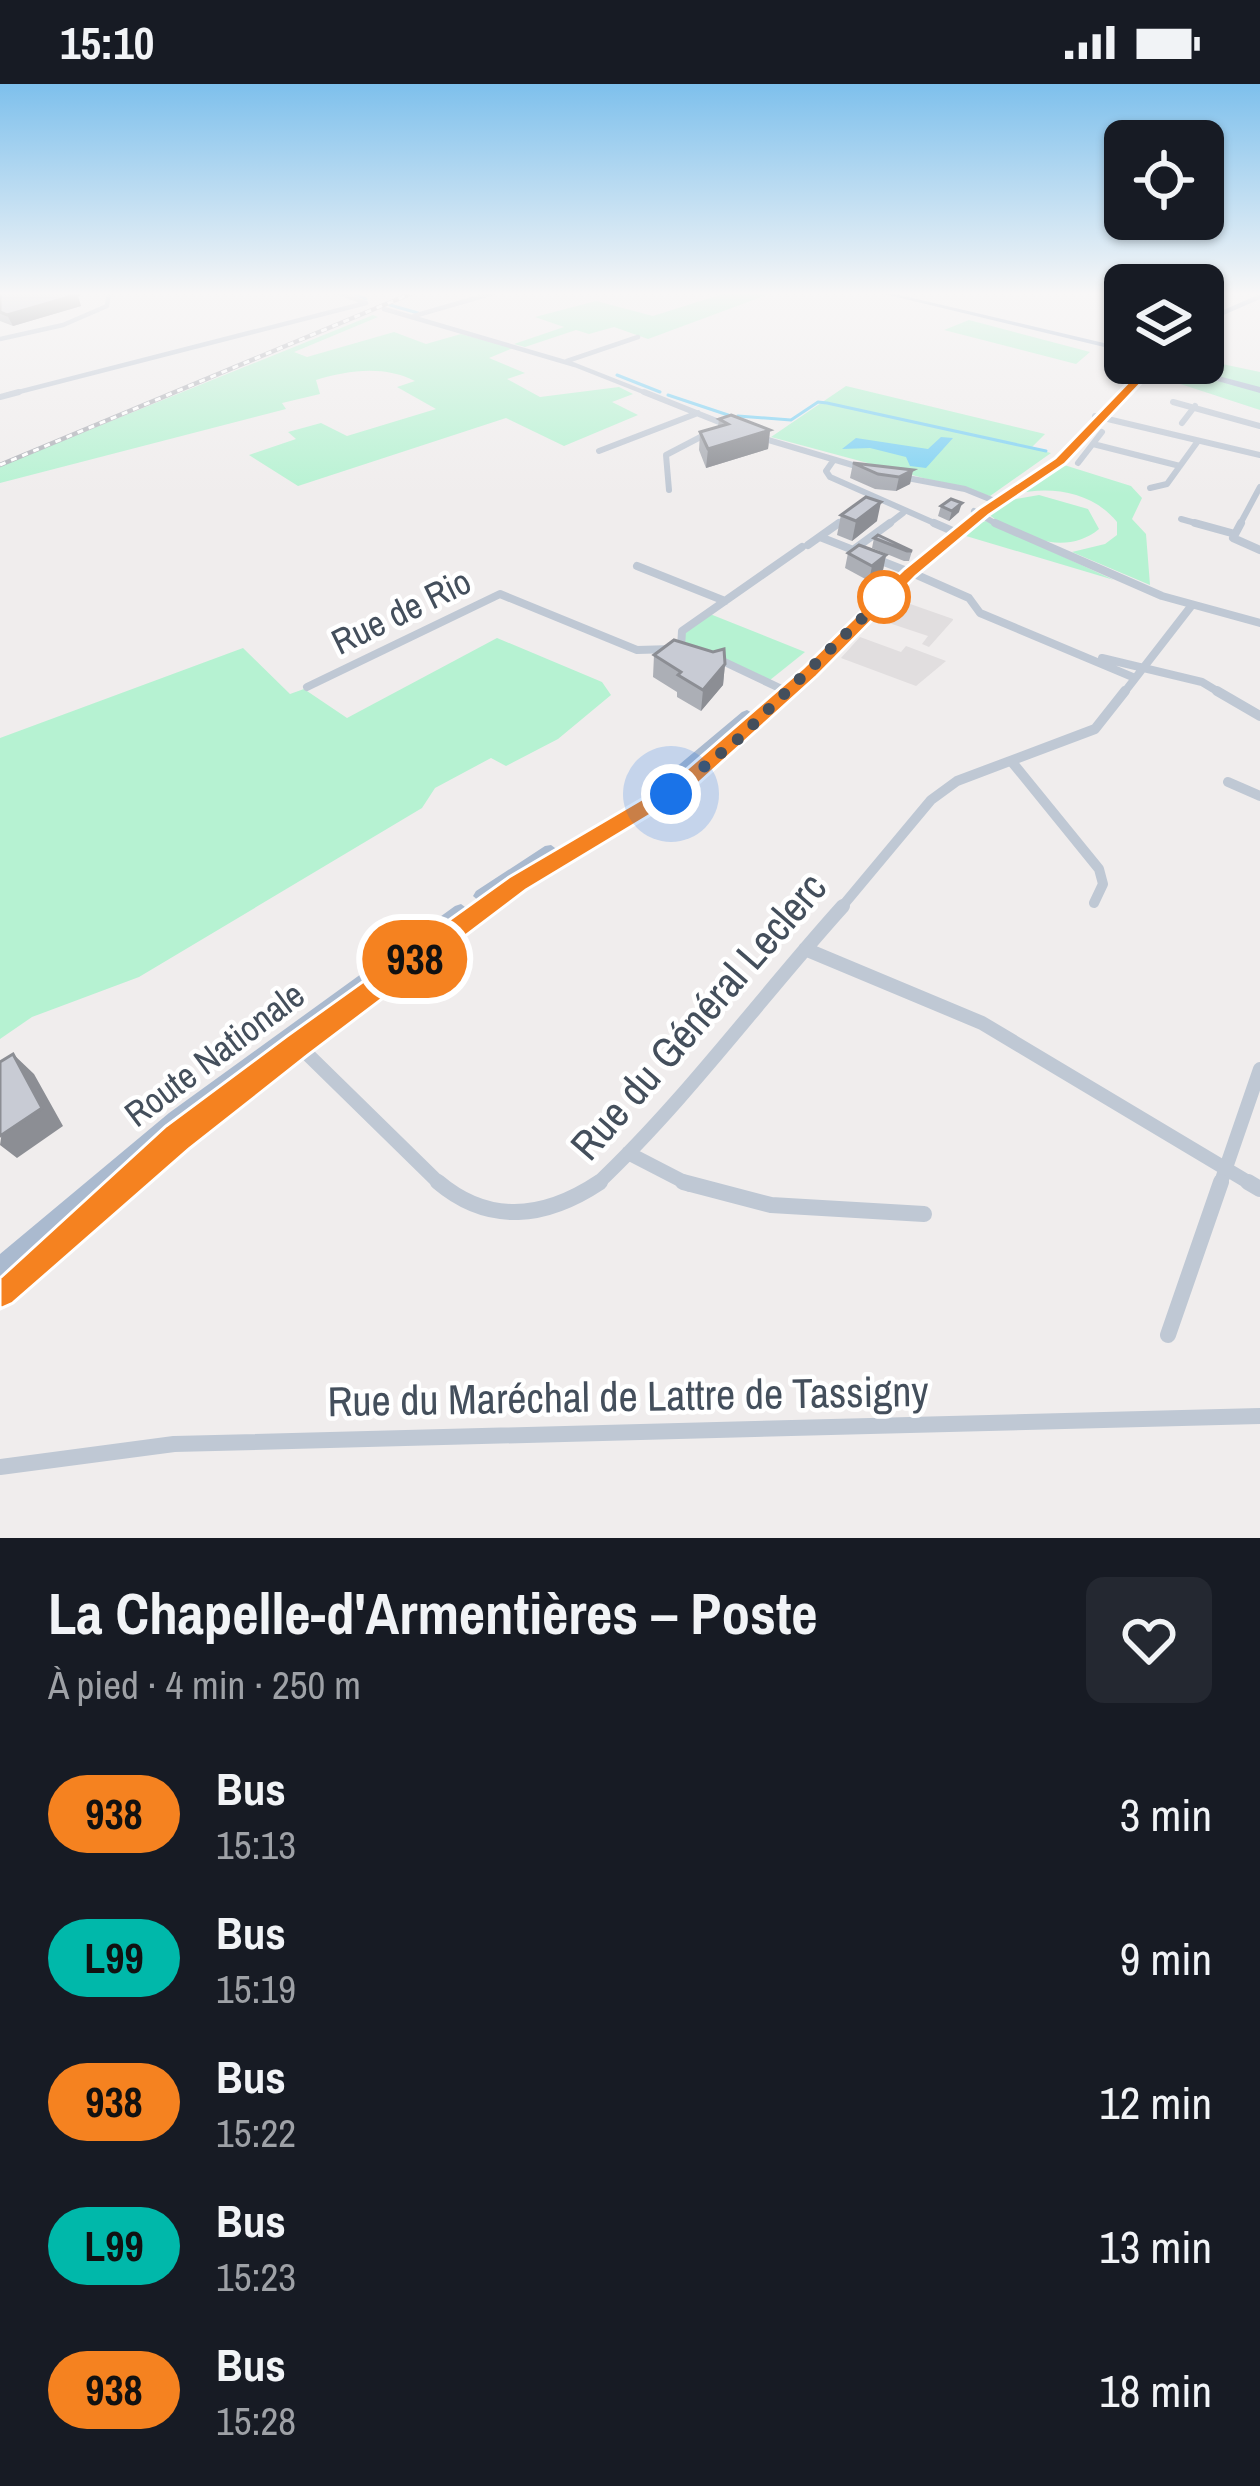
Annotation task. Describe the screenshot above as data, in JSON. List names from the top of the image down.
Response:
{
  "streets": {
    "main road": ["Route Nationale"],
    "street": ["Rue de Rio", "Rue du Général Leclerc", "Rue du Maréchal de Lattre de Tassigny"]
  },
  "crossings": [
    ["Rue de Rio", "Route Nationale"],
    ["Rue du Général Leclerc", "Route Nationale"]
  ],
  "lines": ["bus line 938"],
  "page": {
    "status": "15:10",
    "on_map": "938",
    "heading": ["La Chapelle-d'Armentières – Poste", "À pied · 4 min · 250 m"],
    "list": [
      {
        "mark": "938",
        "name": "Bus",
        "note": "15:13",
        "value": "3 min"
      },
      {
        "mark": "L99",
        "name": "Bus",
        "note": "15:19",
        "value": "9 min"
      },
      {
        "mark": "938",
        "name": "Bus",
        "note": "15:22",
        "value": "12 min"
      },
      {
        "mark": "L99",
        "name": "Bus",
        "note": "15:23",
        "value": "13 min"
      },
      {
        "mark": "938",
        "name": "Bus",
        "note": "15:28",
        "value": "18 min"
      }
    ]
  }
}
